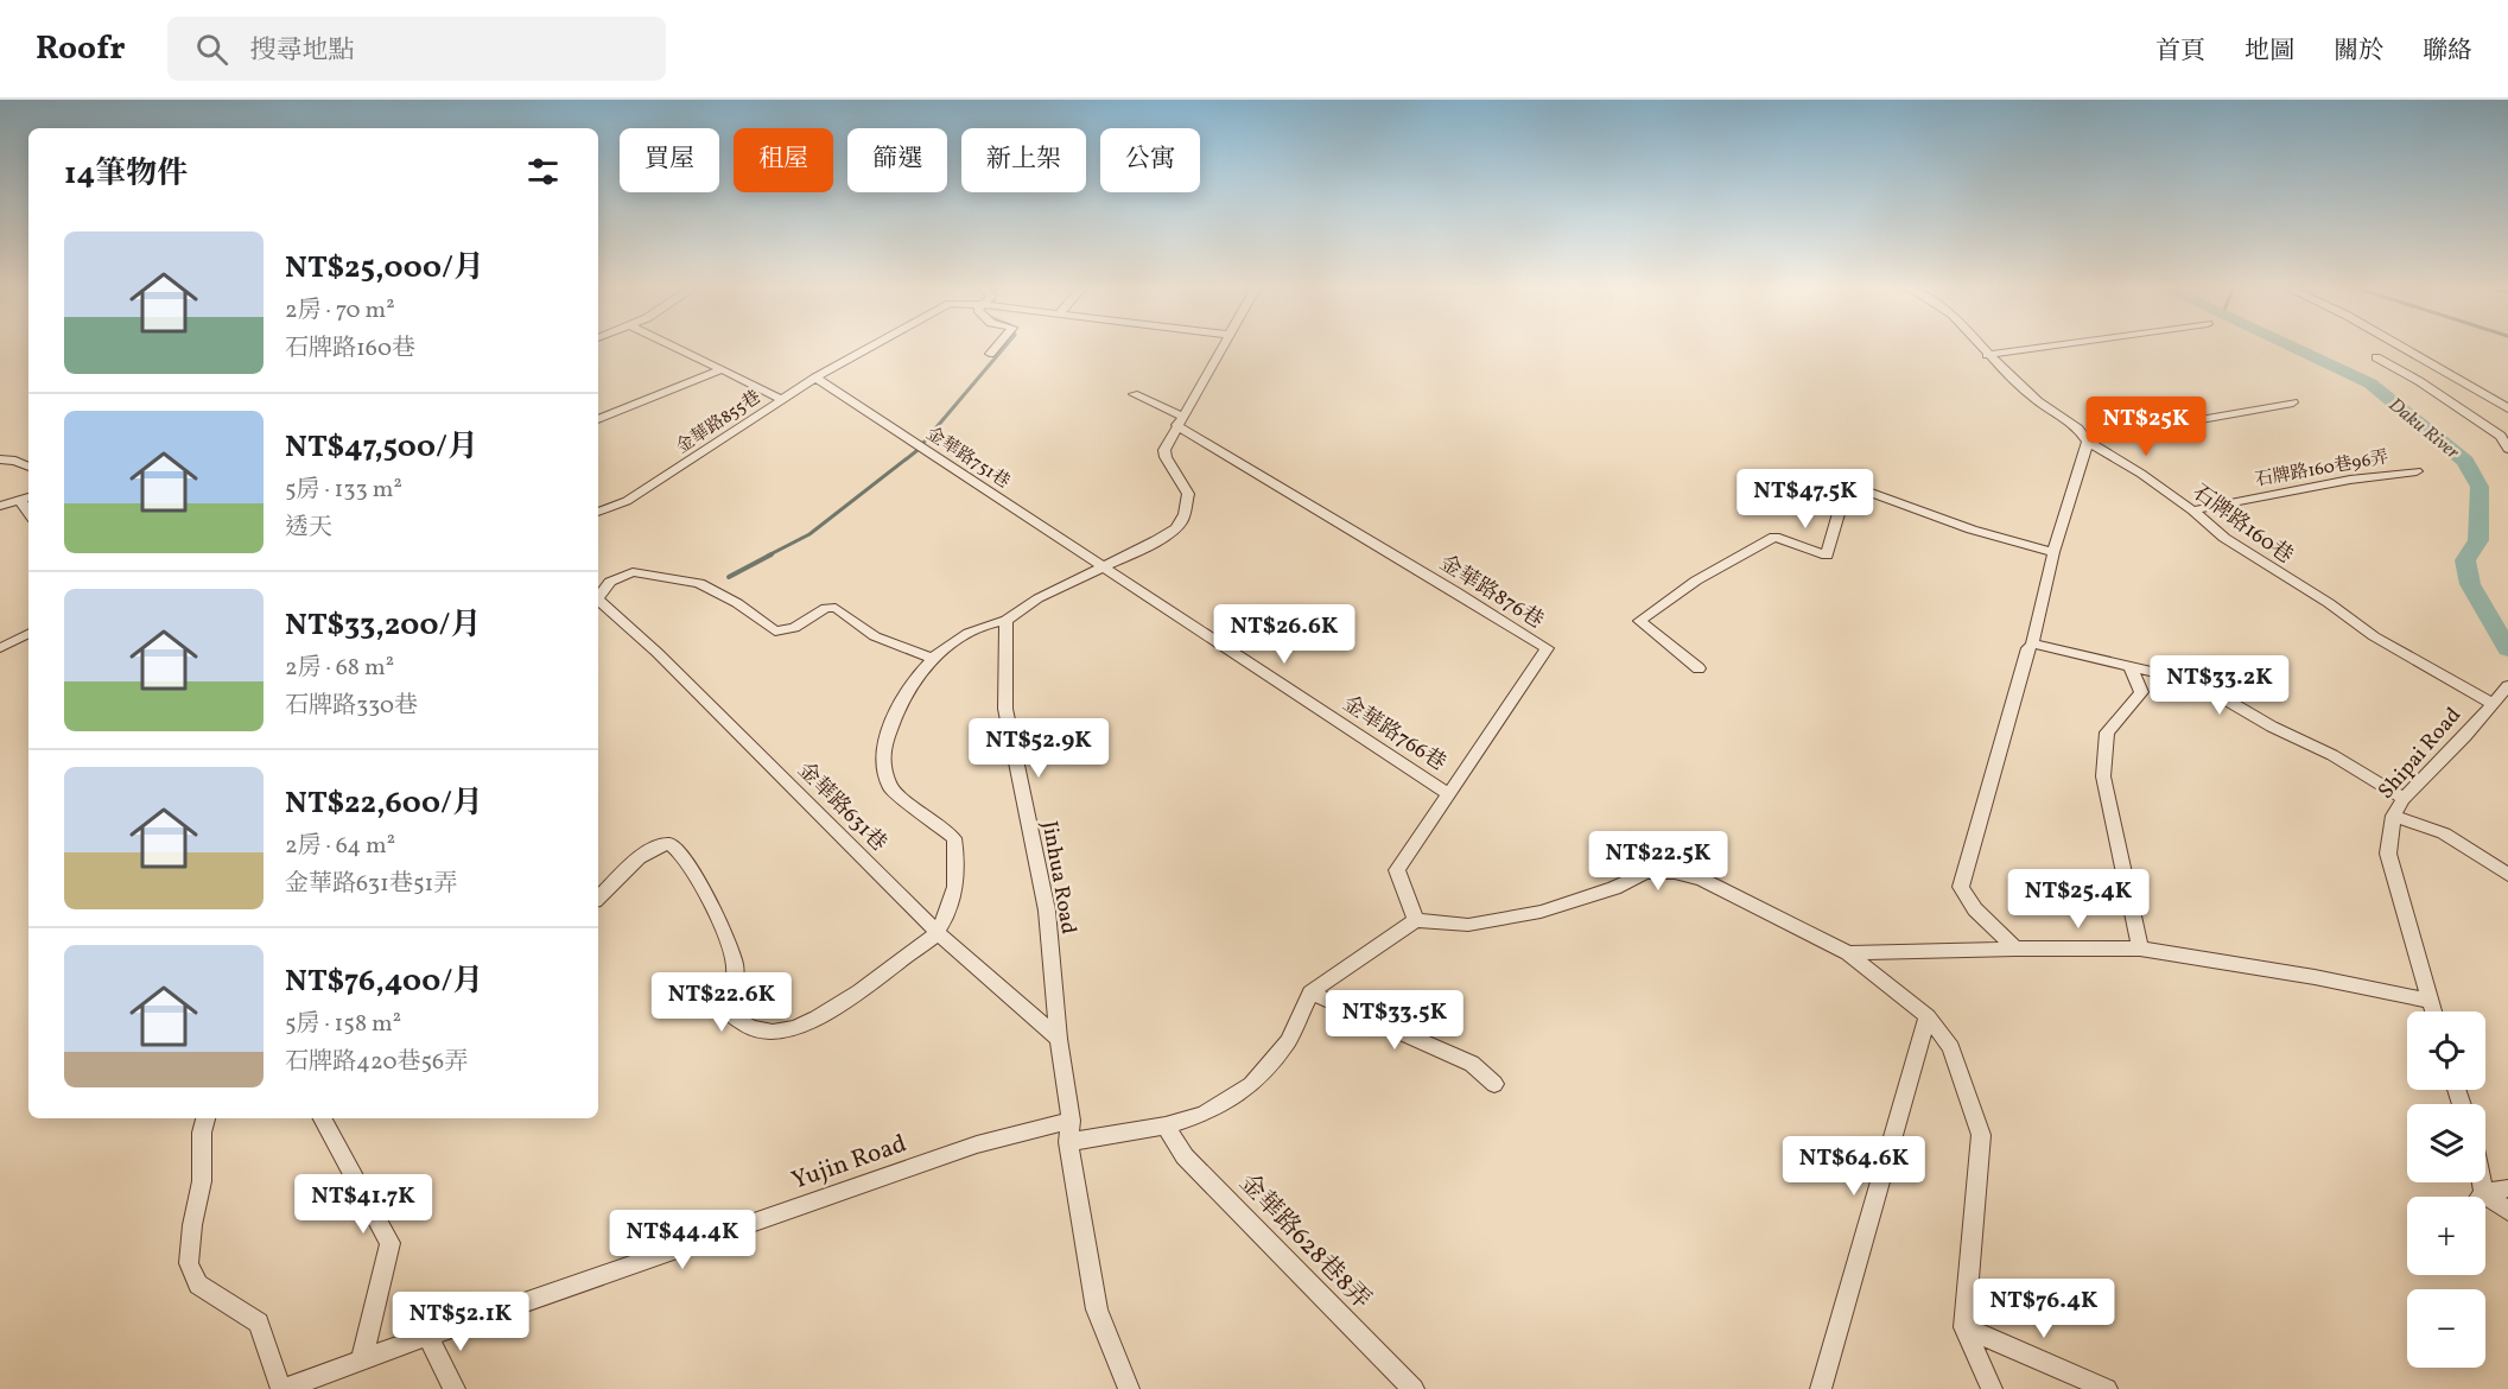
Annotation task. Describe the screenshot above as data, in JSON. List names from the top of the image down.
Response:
{
  "streets": {
    "street": [
      "金華路855巷",
      "金華路751巷",
      "石牌路160巷96弄",
      "石牌路160巷",
      "金華路876巷",
      "金華路766巷",
      "Shipai Road",
      "金華路631巷",
      "Jinhua Road",
      "Yujin Road",
      "金華路628巷8弄"
    ]
  },
  "crossings": [
    ["金華路855巷", "金華路751巷"],
    ["金華路751巷", "金華路766巷"],
    ["石牌路160巷96弄", "石牌路160巷"],
    ["石牌路160巷", "Shipai Road"],
    ["金華路876巷", "金華路766巷"],
    ["金華路631巷", "Jinhua Road"],
    ["Jinhua Road", "Yujin Road"]
  ],
  "water": ["Daku River"],
  "page": {
    "header": "Roofr",
    "search": "搜尋地點",
    "nav": [
      "首頁",
      "地圖",
      "關於",
      "聯絡"
    ],
    "chip": [
      "買屋",
      "租屋",
      "篩選",
      "新上架",
      "公寓"
    ],
    "heading": "14筆物件",
    "list": [
      {
        "name": "NT$25,000/月",
        "note": "2房 · 70 m² · 石牌路160巷"
      },
      {
        "name": "NT$47,500/月",
        "note": "5房 · 133 m² · 透天"
      },
      {
        "name": "NT$33,200/月",
        "note": "2房 · 68 m² · 石牌路330巷"
      },
      {
        "name": "NT$22,600/月",
        "note": "2房 · 64 m² · 金華路631巷51弄"
      },
      {
        "name": "NT$76,400/月",
        "note": "5房 · 158 m² · 石牌路420巷56弄"
      }
    ],
    "price": [
      "NT$25K",
      "NT$47.5K",
      "NT$26.6K",
      "NT$33.2K",
      "NT$52.9K",
      "NT$22.5K",
      "NT$25.4K",
      "NT$22.6K",
      "NT$33.5K",
      "NT$64.6K",
      "NT$41.7K",
      "NT$44.4K",
      "NT$76.4K",
      "NT$52.1K"
    ],
    "map_buttons": ["+", "−"]
  }
}
